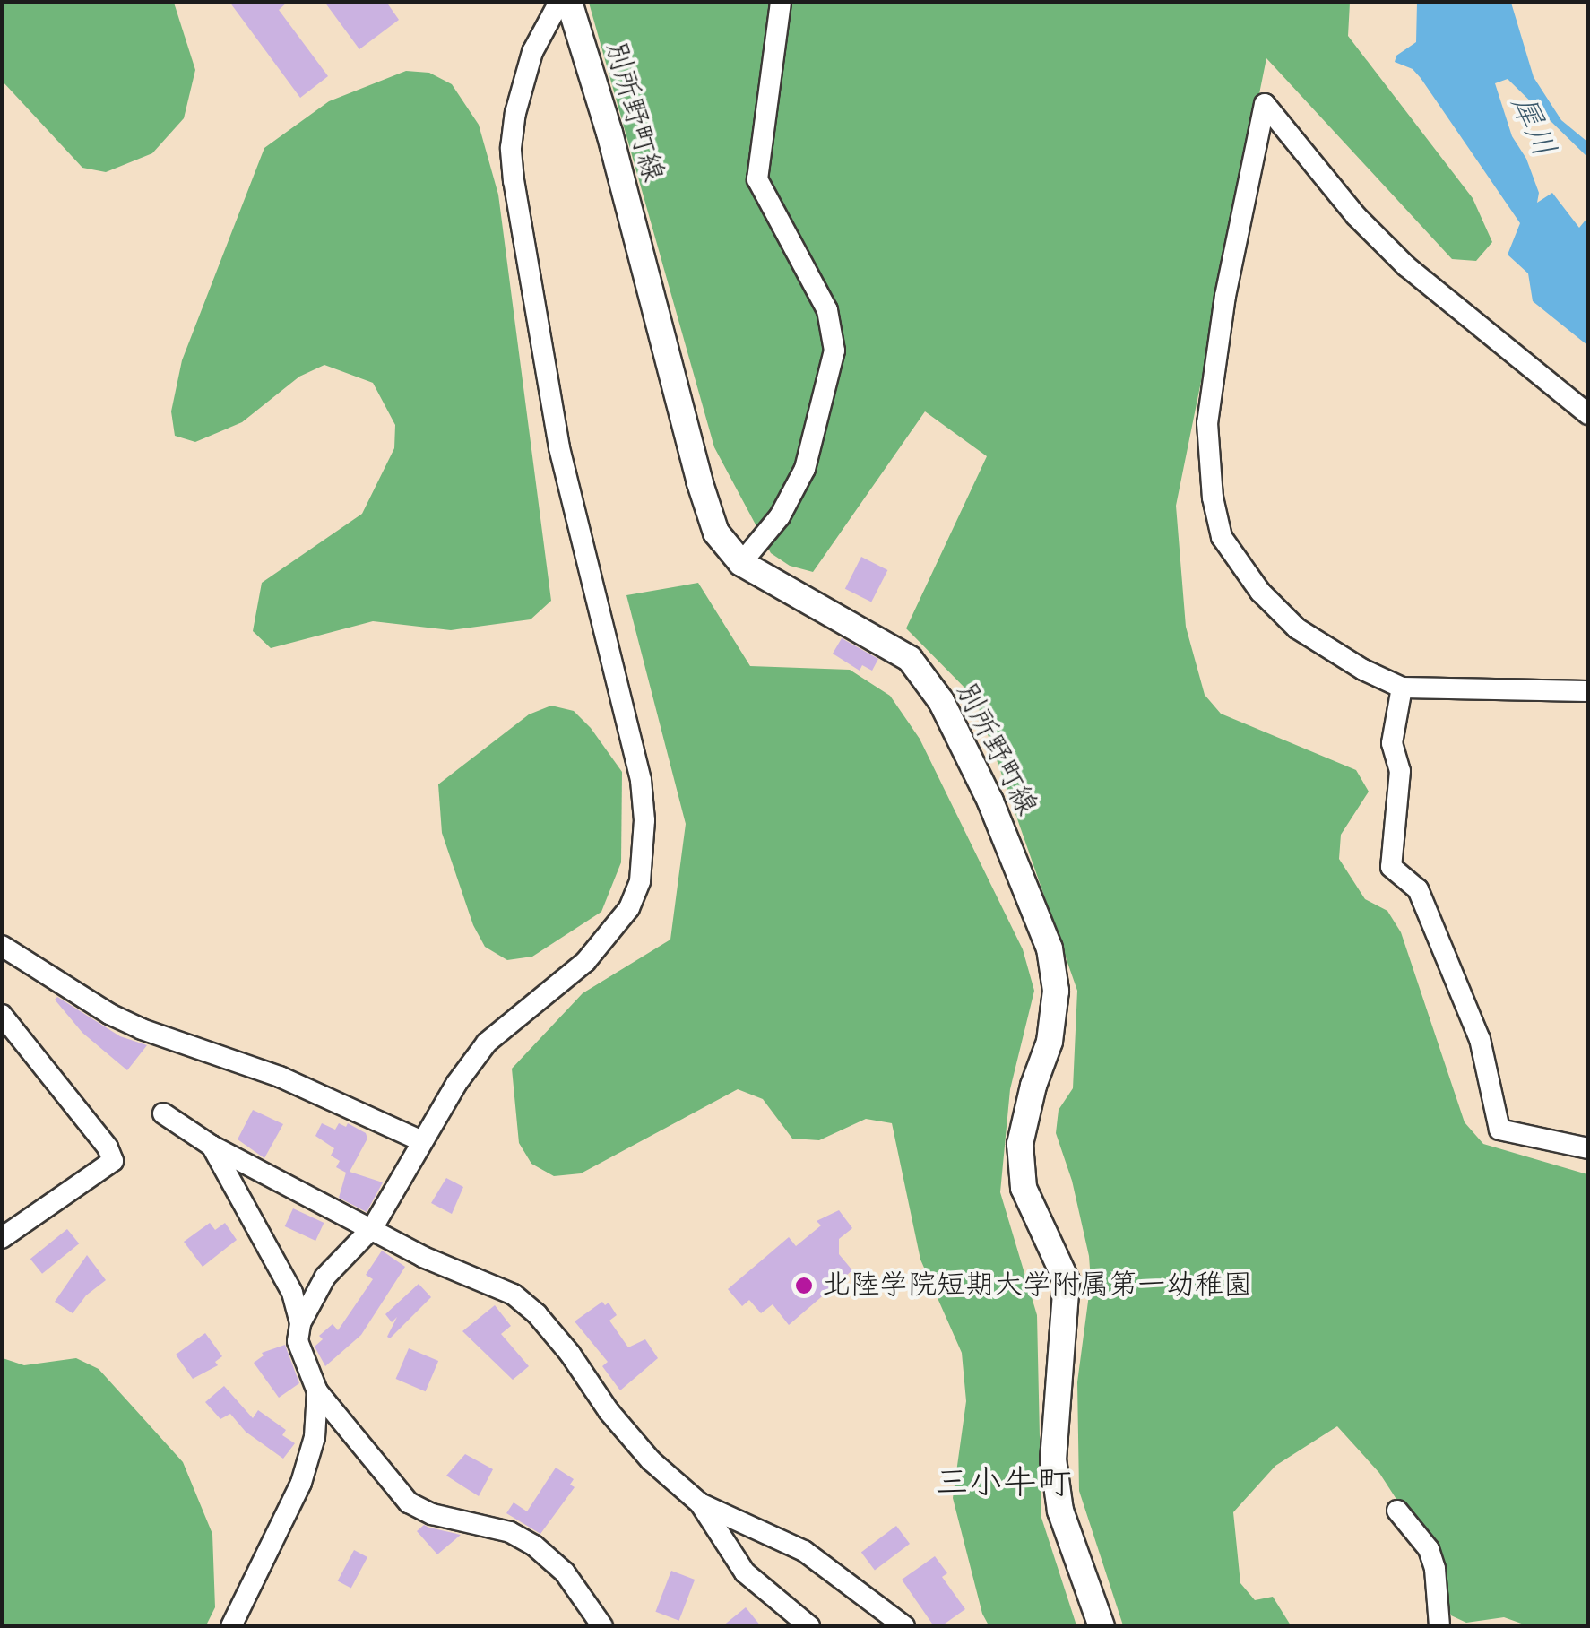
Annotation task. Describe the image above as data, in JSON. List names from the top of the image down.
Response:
{
  "streets": {
    "main road": ["別所野町線"]
  },
  "districts": ["三小牛町"],
  "water": ["犀川"],
  "places": ["北陸学院短期大学附属第一幼稚園"]
}
